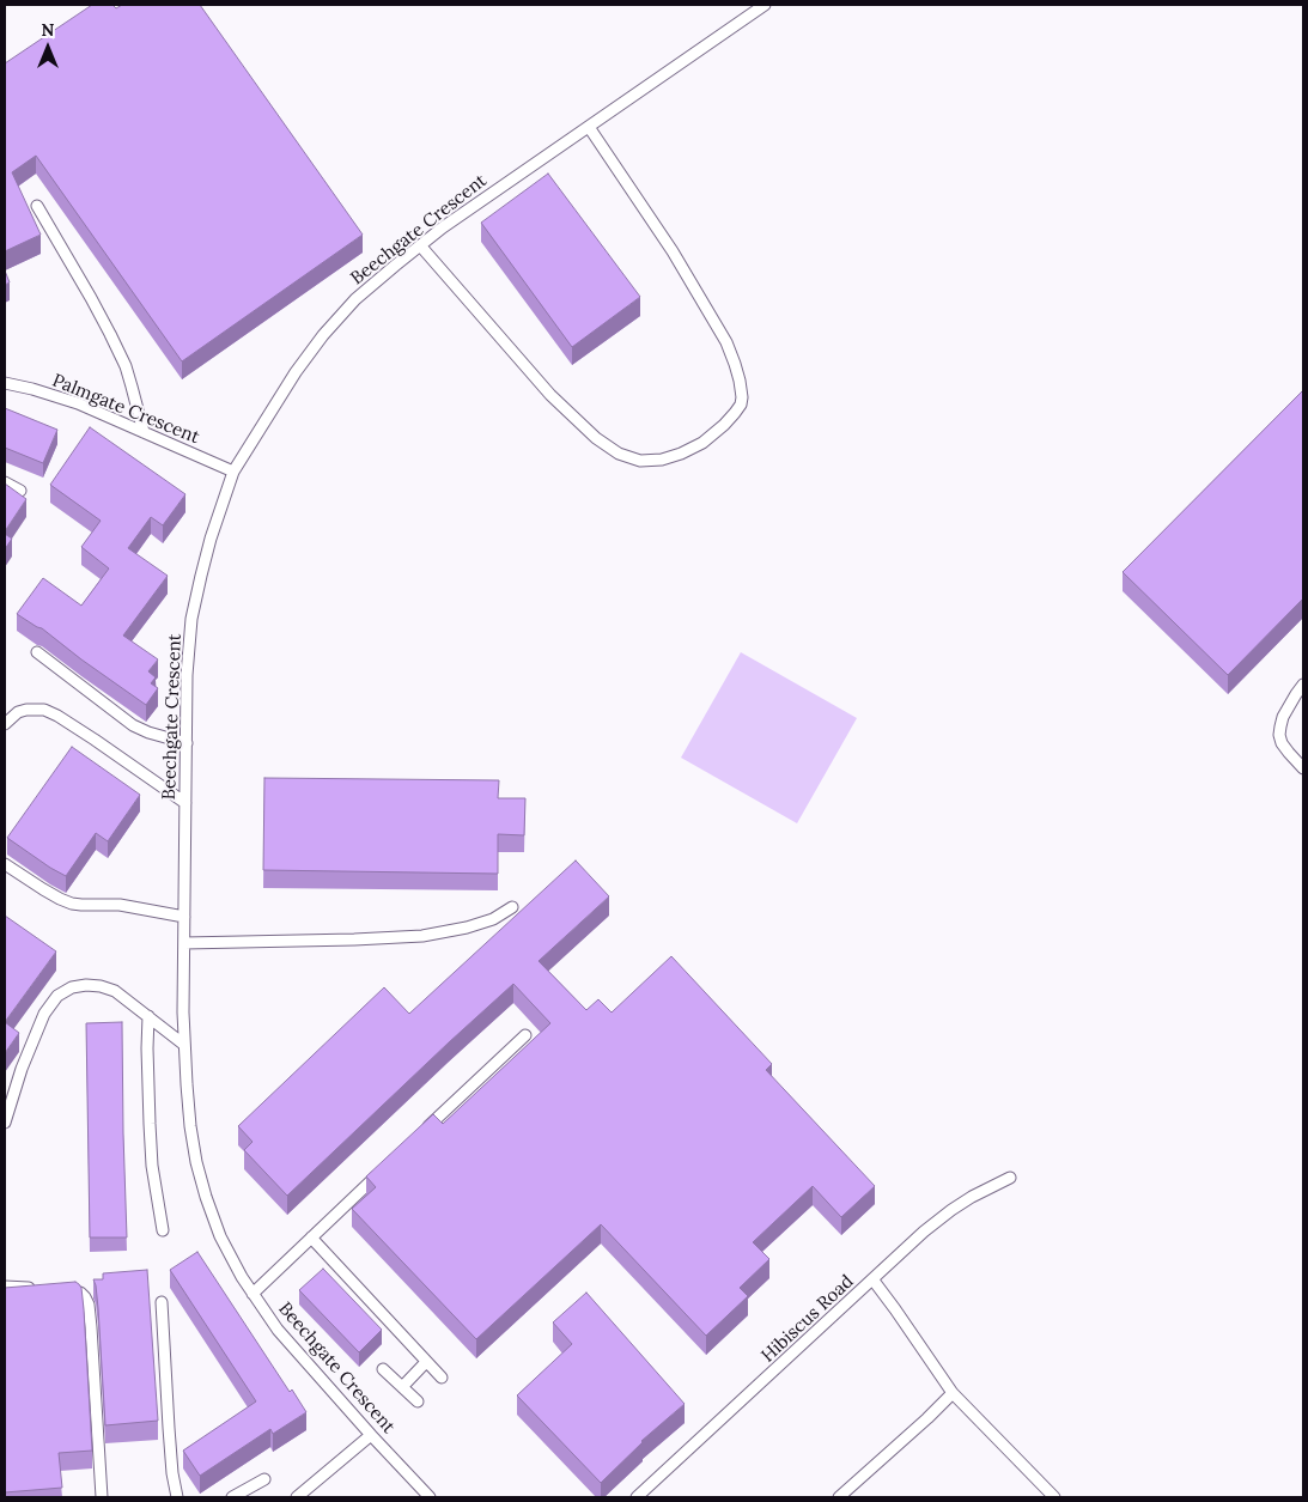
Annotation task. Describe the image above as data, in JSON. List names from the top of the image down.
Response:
{
  "streets": {
    "lane": ["Beechgate Crescent", "Palmgate Crescent", "Hibiscus Road"]
  },
  "crossings": [
    ["Beechgate Crescent", "Palmgate Crescent"]
  ],
  "north": "top"
}
